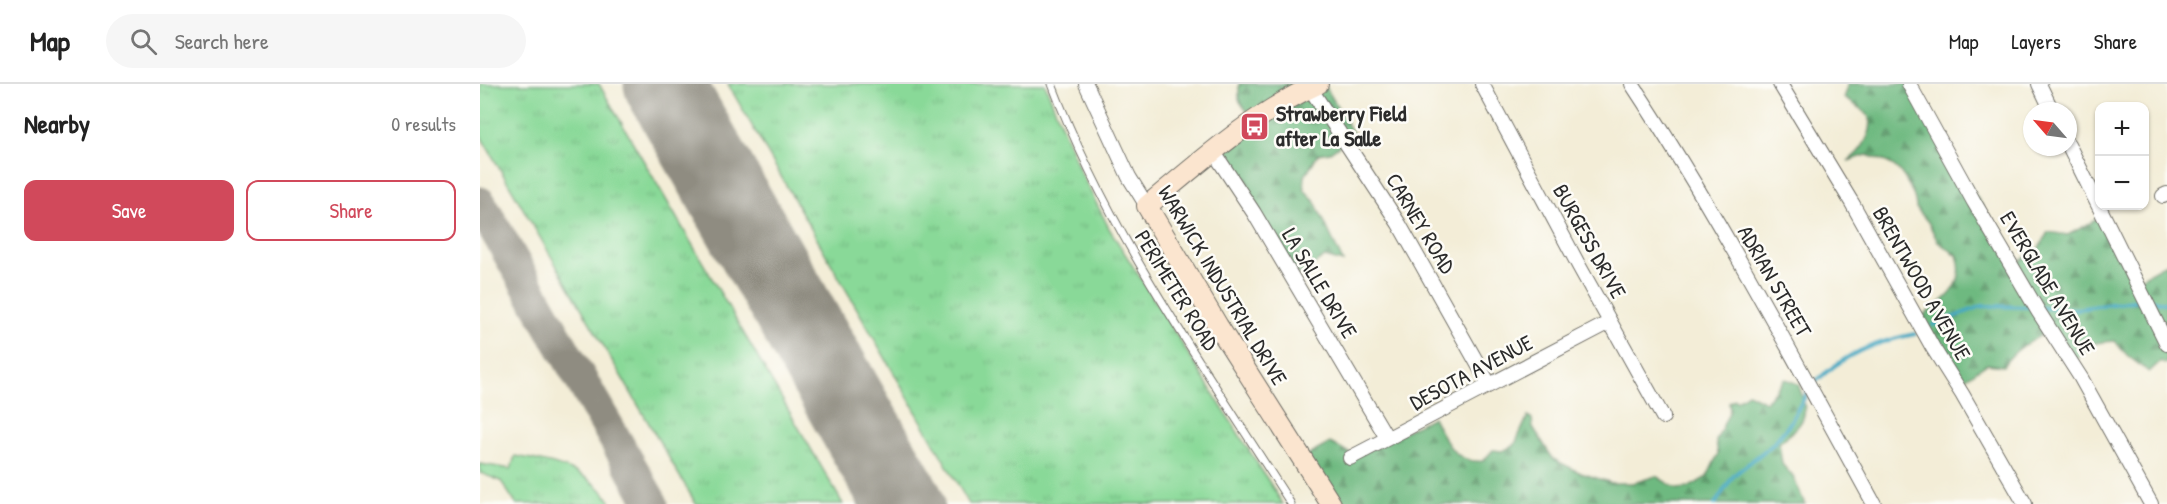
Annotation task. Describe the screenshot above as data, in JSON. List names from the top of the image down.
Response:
{
  "streets": {
    "street": [
      "CARNEY ROAD",
      "BURGESS DRIVE",
      "ADRIAN STREET",
      "LA SALLE DRIVE",
      "BRENTWOOD AVENUE",
      "EVERGLADE AVENUE",
      "WARWICK INDUSTRIAL DRIVE",
      "DESOTA AVENUE"
    ],
    "lane": ["PERIMETER ROAD"]
  },
  "crossings": [
    ["CARNEY ROAD", "DESOTA AVENUE"],
    ["BURGESS DRIVE", "DESOTA AVENUE"],
    ["LA SALLE DRIVE", "DESOTA AVENUE"]
  ],
  "places": {
    "bus stop": ["Strawberry Field after La Salle"]
  },
  "north": "top left",
  "page": {
    "header": "Map",
    "search": "Search here",
    "nav": ["Map", "Layers", "Share"],
    "heading": ["Nearby", "0 results"],
    "map_buttons": ["+", "−"],
    "buttons": ["Save", "Share"]
  }
}
